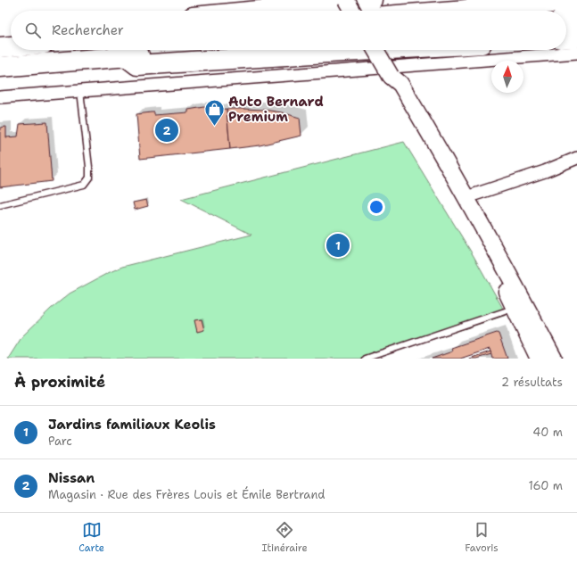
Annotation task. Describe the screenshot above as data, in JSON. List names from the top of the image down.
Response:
{
  "places": {
    "shop": ["Auto Bernard Premium"]
  },
  "north": "top",
  "page": {
    "search": "Rechercher",
    "pins": ["2", "1"],
    "heading": ["À proximité", "2 résultats"],
    "list": [
      {
        "mark": "1",
        "name": "Jardins familiaux Keolis",
        "note": "Parc",
        "value": "40 m"
      },
      {
        "mark": "2",
        "name": "Nissan",
        "note": "Magasin · Rue des Frères Louis et Émile Bertrand",
        "value": "160 m"
      }
    ],
    "nav": ["Carte", "Itinéraire", "Favoris"]
  }
}
